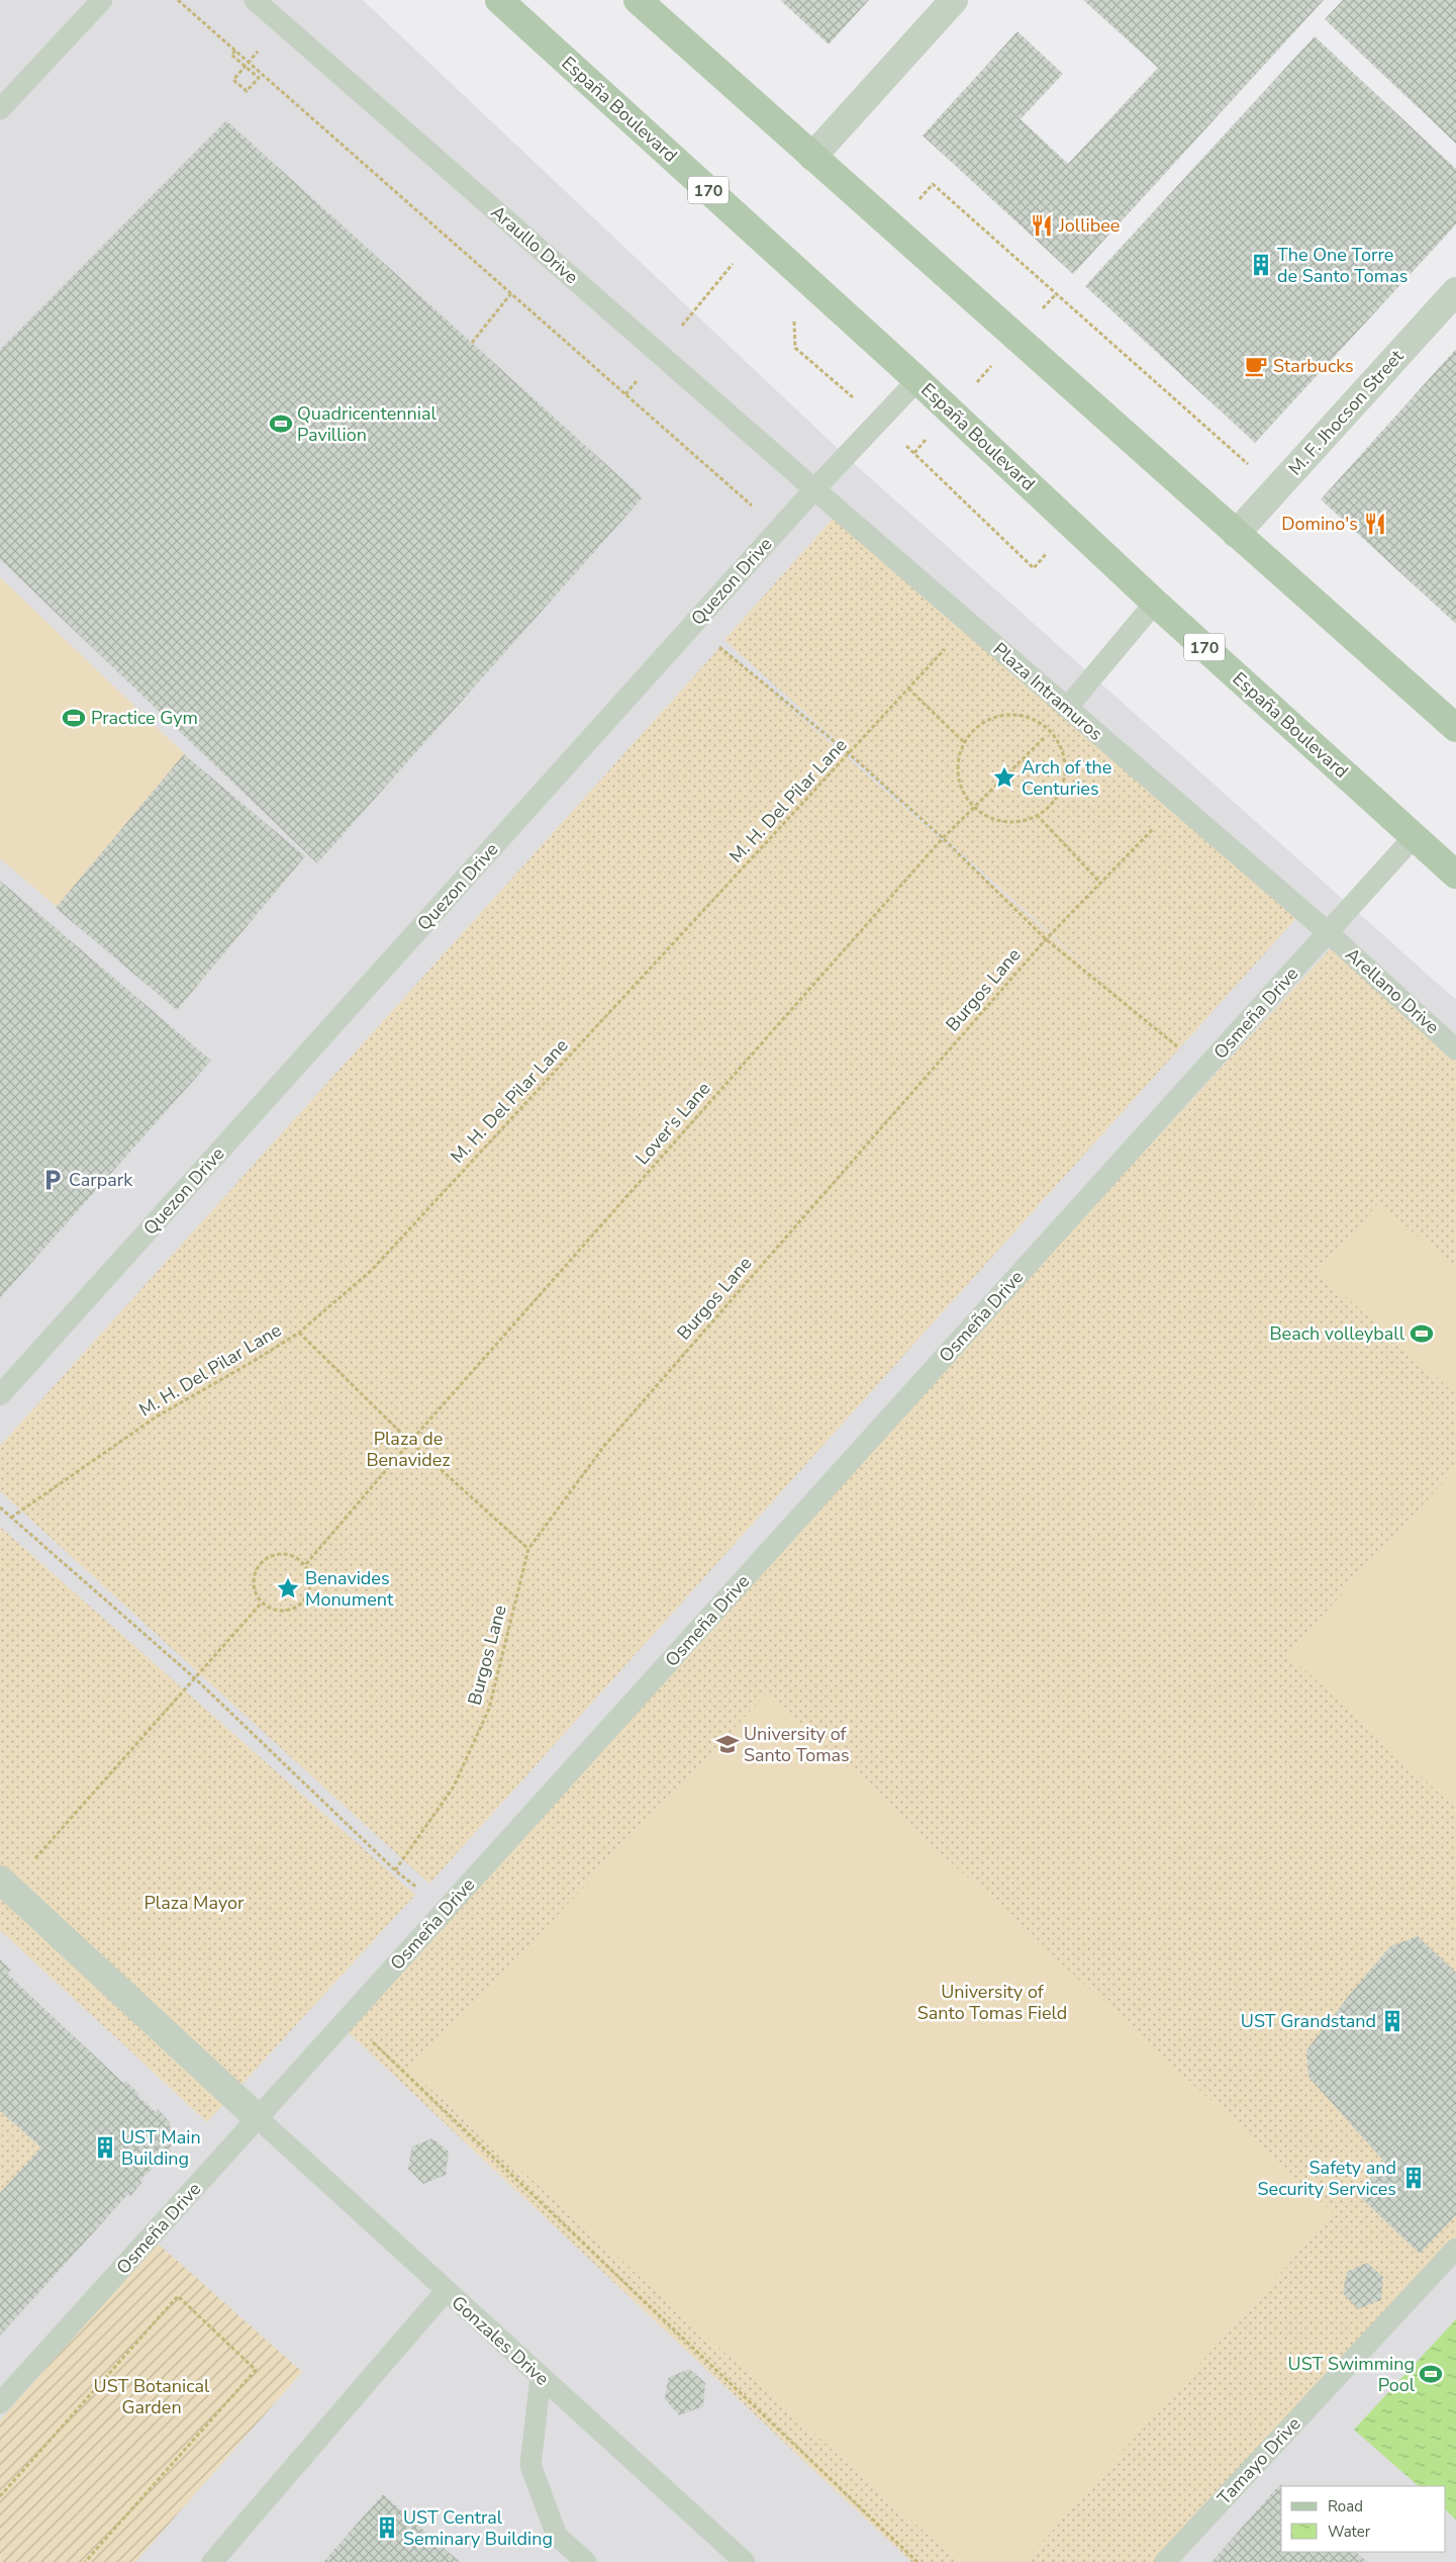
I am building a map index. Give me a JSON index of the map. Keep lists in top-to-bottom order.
{
  "streets": {
    "main road": ["España Boulevard", "170"],
    "street": ["M. F. Jhocson Street"],
    "lane": [
      "Araullo Drive",
      "Quezon Drive",
      "Plaza Intramuros",
      "Arellano Drive",
      "Osmeña Drive",
      "Gonzales Drive",
      "Tamayo Drive"
    ],
    "path": ["M. H. Del Pilar Lane", "Burgos Lane", "Lover's Lane"]
  },
  "crossings": [
    ["España Boulevard", "Quezon Drive"],
    ["España Boulevard", "Osmeña Drive"],
    ["Araullo Drive", "Quezon Drive"],
    ["Araullo Drive", "Plaza Intramuros"],
    ["Quezon Drive", "Plaza Intramuros"],
    ["Plaza Intramuros", "Arellano Drive"],
    ["Plaza Intramuros", "Osmeña Drive"],
    ["Plaza Intramuros", "Lover's Lane"],
    ["Arellano Drive", "Osmeña Drive"],
    ["Osmeña Drive", "Gonzales Drive"]
  ],
  "parks": [
    "Plaza de Benavidez",
    "Plaza Mayor",
    "University of Santo Tomas Field",
    "UST Botanical Garden"
  ],
  "places": {
    "restaurant": ["Jollibee", "Domino's"],
    "building": [
      "The One Torre de Santo Tomas",
      "UST Grandstand",
      "UST Main Building",
      "Safety and Security Services",
      "UST Central Seminary Building"
    ],
    "cafe": ["Starbucks"],
    "sports": [
      "Quadricentennial Pavillion",
      "Practice Gym",
      "Beach volleyball",
      "UST Swimming Pool"
    ],
    "place": ["Arch of the Centuries", "Benavides Monument"],
    "parking": ["Carpark"],
    "school or university": ["University of Santo Tomas"]
  },
  "legend": ["Road", "Water"]
}
